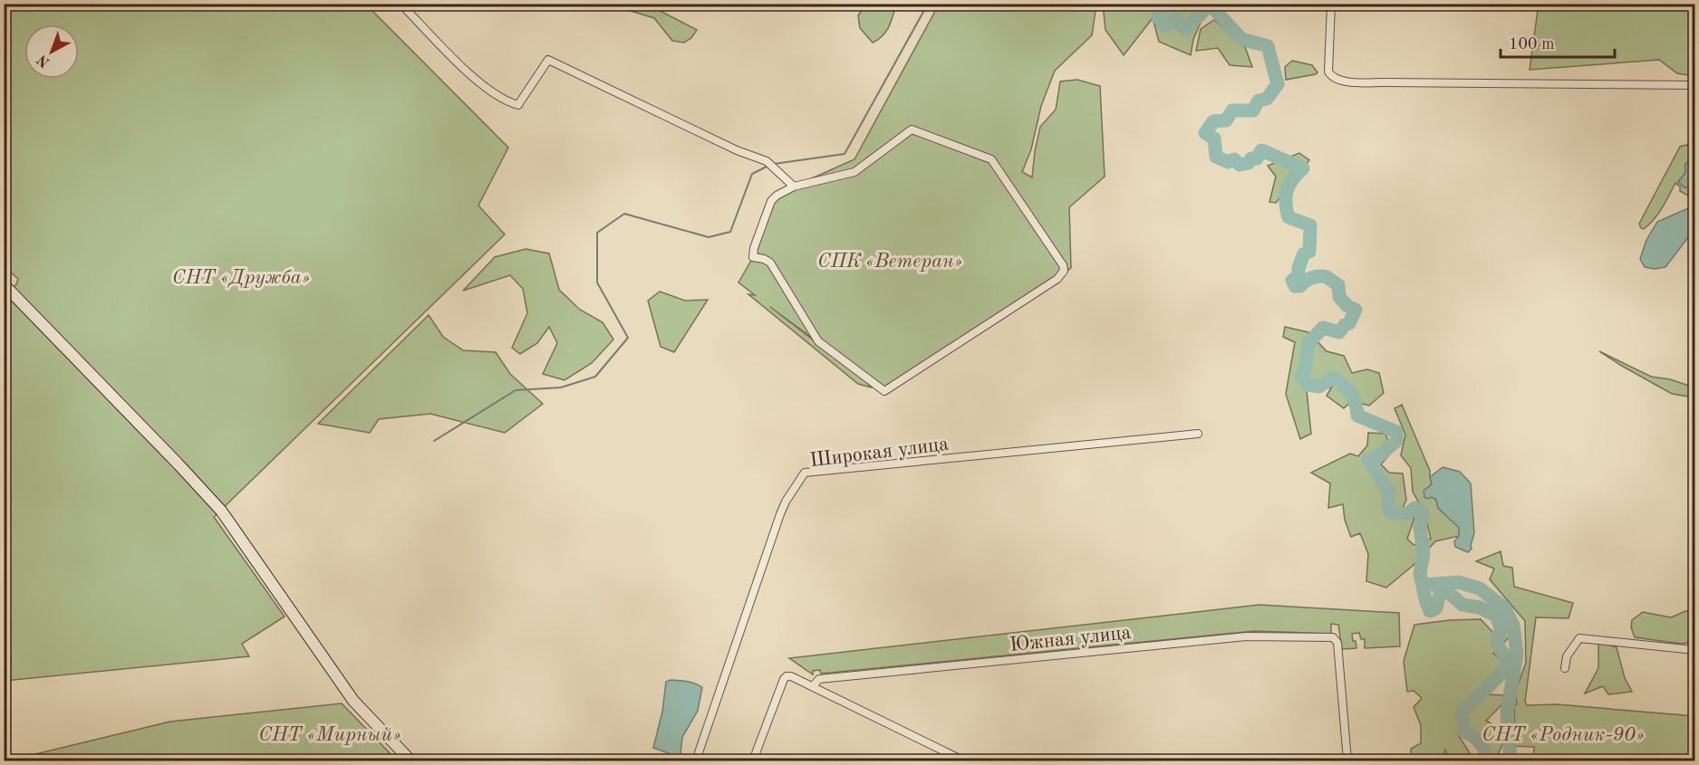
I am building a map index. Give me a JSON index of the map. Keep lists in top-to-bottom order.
{
  "streets": {
    "street": ["Широкая улица", "Южная улица"]
  },
  "parks": [
    "СПК «Ветеран»",
    "СНТ «Дружба»",
    "СНТ «Мирный»",
    "СНТ «Родник-90»"
  ],
  "scale_bar": "100 m",
  "north": "bottom left"
}
